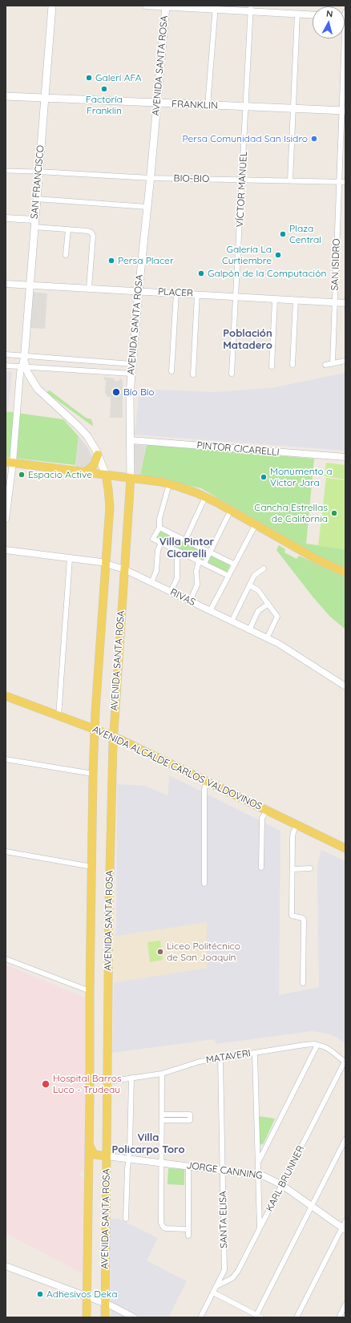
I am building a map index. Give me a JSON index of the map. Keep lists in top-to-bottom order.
{
  "streets": {
    "main road": [
      "AVENIDA SANTA ROSA",
      "FRANKLIN",
      "SAN FRANCISCO",
      "AVENIDA ALCALDE CARLOS VALDOVINOS"
    ],
    "street": [
      "BIO-BIO",
      "VÍCTOR MANUEL",
      "SAN ISIDRO",
      "PLACER",
      "PINTOR CICARELLI",
      "RIVAS",
      "MATAVERI",
      "JORGE CANNING",
      "KARL BRUNNER",
      "SANTA ELISA"
    ]
  },
  "crossings": [
    ["AVENIDA SANTA ROSA", "FRANKLIN"],
    ["AVENIDA SANTA ROSA", "BIO-BIO"],
    ["AVENIDA SANTA ROSA", "SAN FRANCISCO"],
    ["AVENIDA SANTA ROSA", "PLACER"],
    ["AVENIDA SANTA ROSA", "PINTOR CICARELLI"],
    ["AVENIDA SANTA ROSA", "RIVAS"],
    ["AVENIDA SANTA ROSA", "AVENIDA ALCALDE CARLOS VALDOVINOS"],
    ["AVENIDA SANTA ROSA", "MATAVERI"],
    ["AVENIDA SANTA ROSA", "JORGE CANNING"],
    ["FRANKLIN", "SAN FRANCISCO"],
    ["FRANKLIN", "VÍCTOR MANUEL"],
    ["FRANKLIN", "SAN ISIDRO"],
    ["BIO-BIO", "SAN FRANCISCO"],
    ["BIO-BIO", "VÍCTOR MANUEL"],
    ["BIO-BIO", "SAN ISIDRO"],
    ["SAN FRANCISCO", "PLACER"],
    ["VÍCTOR MANUEL", "PLACER"],
    ["SAN ISIDRO", "PLACER"],
    ["MATAVERI", "KARL BRUNNER"],
    ["MATAVERI", "SANTA ELISA"],
    ["JORGE CANNING", "KARL BRUNNER"],
    ["JORGE CANNING", "SANTA ELISA"],
    ["KARL BRUNNER", "SANTA ELISA"]
  ],
  "districts": ["Población Matadero", "Villa Pintor Cicarelli", "Villa Policarpo Toro"],
  "places": [
    "Galerí AFA",
    "Factoría Franklin",
    "Persa Comunidad San Isidro",
    "Plaza Central",
    "Galería La Curtiembre",
    "Persa Placer",
    "Galpón de la Computación",
    "Bío Bío",
    "Espacio Active",
    "Monumento a Víctor Jara",
    "Cancha Estrellas de California",
    "Liceo Politécnico de San Joaquín",
    "Hospital Barros Luco - Trudeau",
    "Adhesivos Deka"
  ],
  "north": "top"
}
